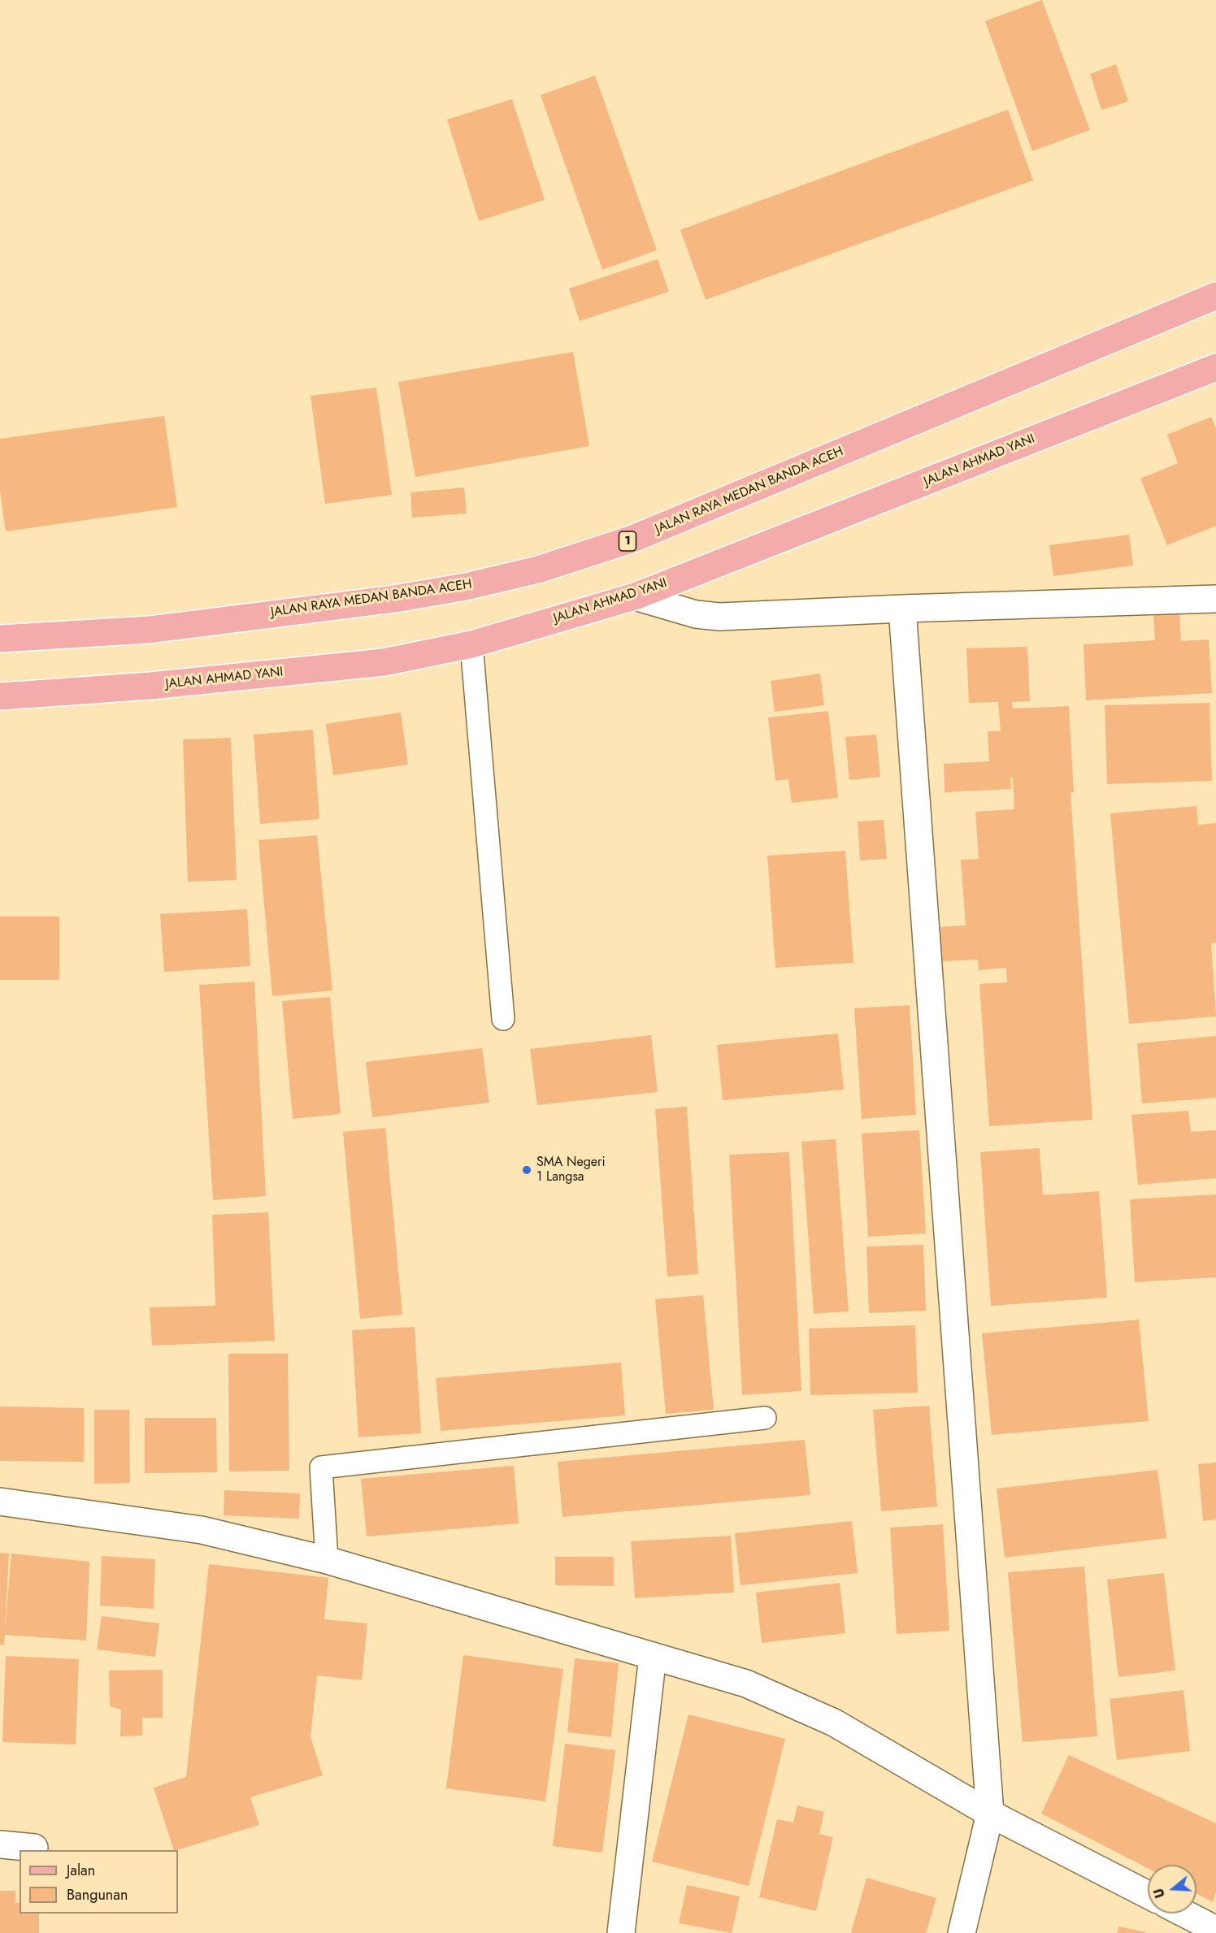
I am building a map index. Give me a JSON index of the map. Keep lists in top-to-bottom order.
{
  "streets": {
    "main road": ["JALAN AHMAD YANI", "JALAN RAYA MEDAN BANDA ACEH", "1"]
  },
  "places": ["SMA Negeri 1 Langsa"],
  "legend": ["Jalan", "Bangunan"],
  "north": "left"
}
